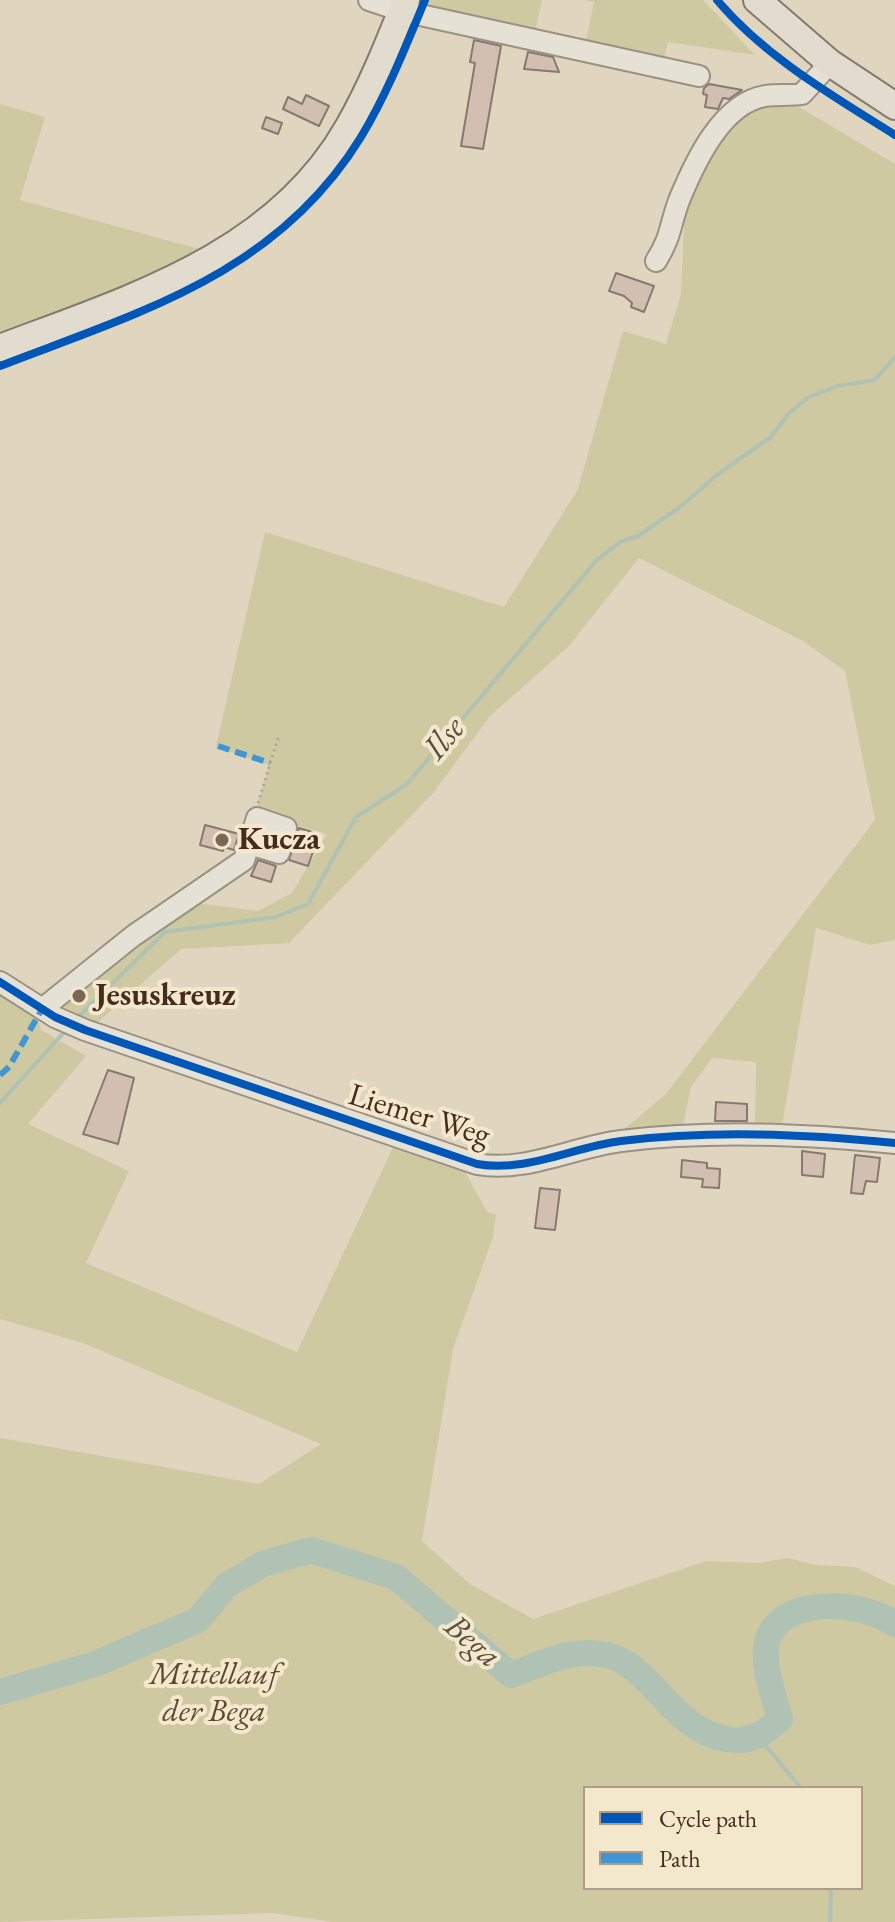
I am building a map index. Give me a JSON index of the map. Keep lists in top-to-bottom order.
{
  "streets": {
    "street": ["Liemer Weg"]
  },
  "water": ["Ilse", "Bega"],
  "parks": ["Mittellauf der Bega"],
  "places": ["Kucza", "Jesuskreuz"],
  "legend": ["Cycle path", "Path"]
}
